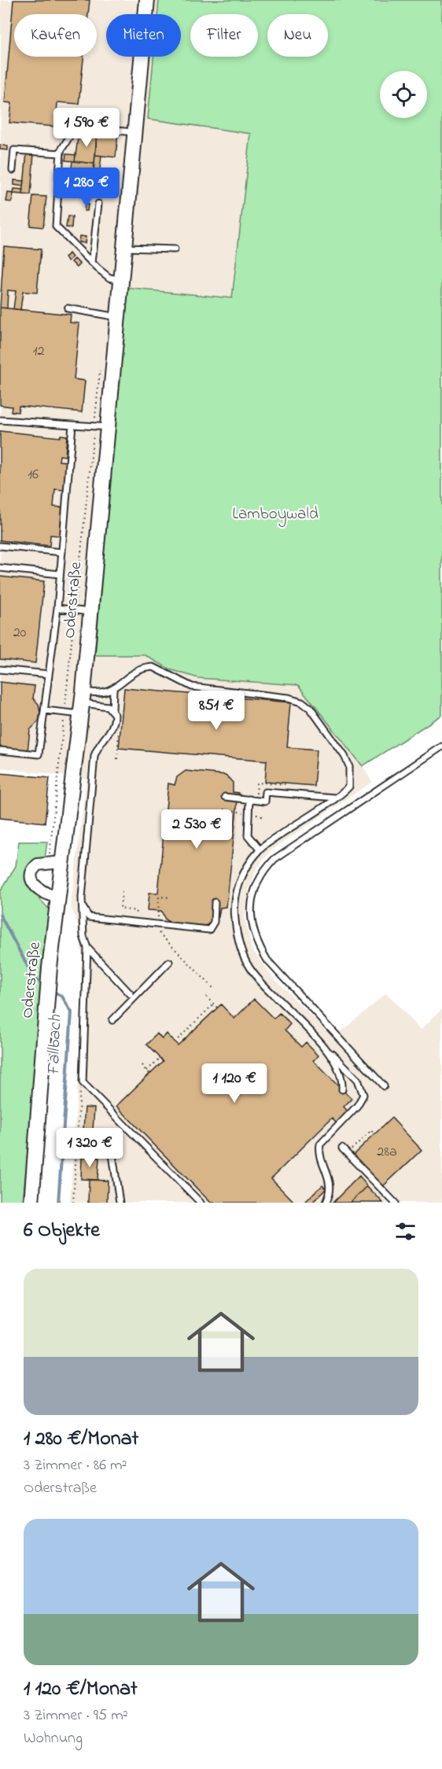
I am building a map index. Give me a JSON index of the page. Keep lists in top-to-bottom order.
{
  "streets": {
    "street": ["Oderstraße"]
  },
  "water": ["Fallbach"],
  "parks": ["Lamboywald"],
  "house_numbers": [
    "12",
    "16",
    "20",
    "28a"
  ],
  "page": {
    "chip": [
      "Kaufen",
      "Mieten",
      "Filter",
      "Neu"
    ],
    "price": [
      "1 590 €",
      "1 280 €",
      "851 €",
      "2 530 €",
      "1 120 €",
      "1 320 €"
    ],
    "heading": "6 Objekte",
    "list": [
      {
        "name": "1 280 €/Monat",
        "note": "3 Zimmer · 86 m² · Oderstraße"
      },
      {
        "name": "1 120 €/Monat",
        "note": "3 Zimmer · 95 m² · Wohnung"
      }
    ]
  }
}
